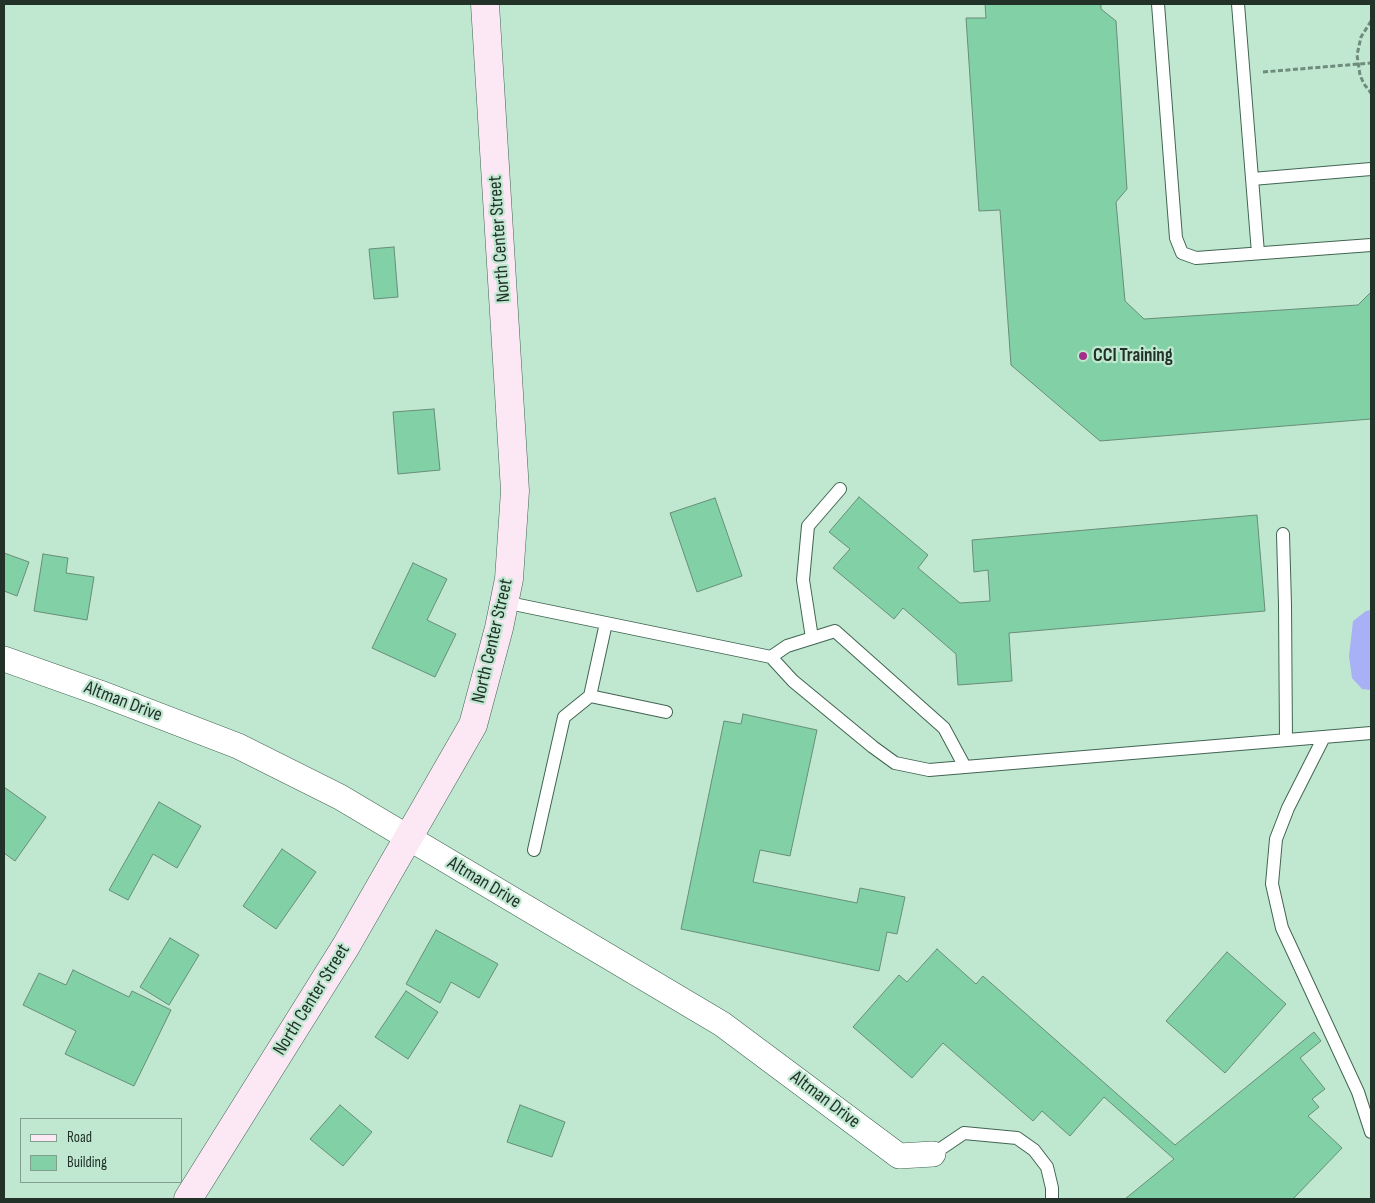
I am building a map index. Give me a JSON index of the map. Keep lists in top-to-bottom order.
{
  "streets": {
    "main road": ["North Center Street"],
    "street": ["Altman Drive"]
  },
  "crossings": [
    ["North Center Street", "Altman Drive"]
  ],
  "places": ["CCI Training"],
  "legend": ["Road", "Building"]
}
